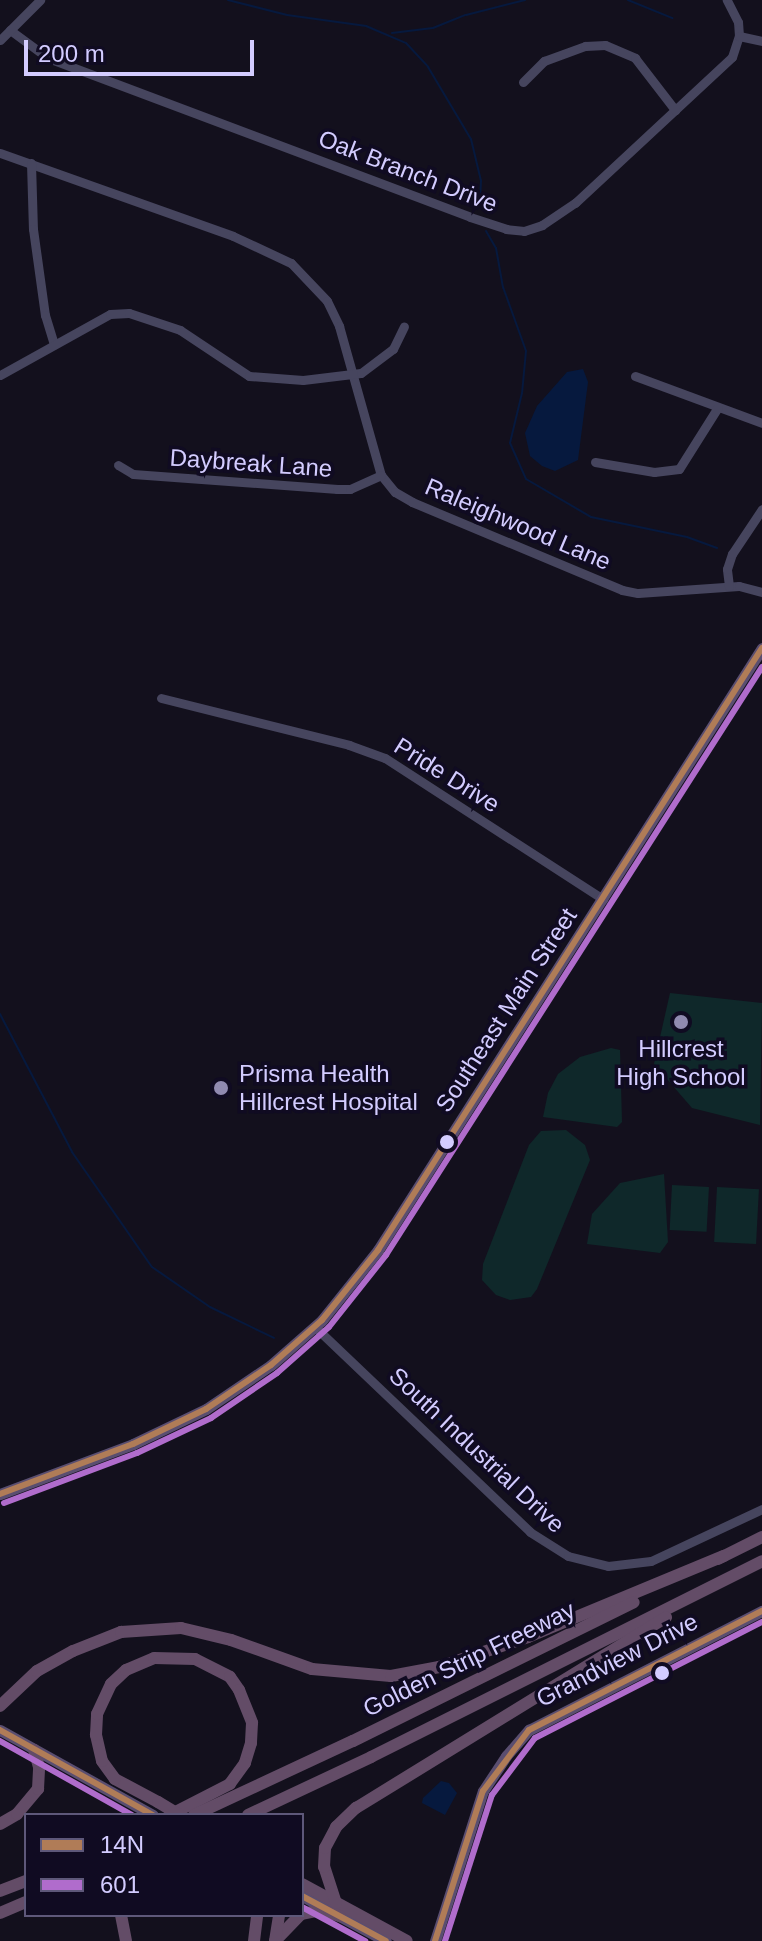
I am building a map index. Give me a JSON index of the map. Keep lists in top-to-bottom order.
{
  "streets": {
    "highway": ["Golden Strip Freeway"],
    "main road": ["Southeast Main Street", "Grandview Drive"],
    "street": [
      "Oak Branch Drive",
      "Daybreak Lane",
      "Raleighwood Lane",
      "Pride Drive",
      "South Industrial Drive"
    ]
  },
  "crossings": [
    ["Daybreak Lane", "Raleighwood Lane"],
    ["Pride Drive", "Southeast Main Street"],
    ["Southeast Main Street", "South Industrial Drive"]
  ],
  "places": ["Hillcrest High School", "Prisma Health Hillcrest Hospital"],
  "lines": ["transit line 14N", "transit line 601"],
  "legend": ["14N", "601"],
  "scale_bar": "200 m"
}
